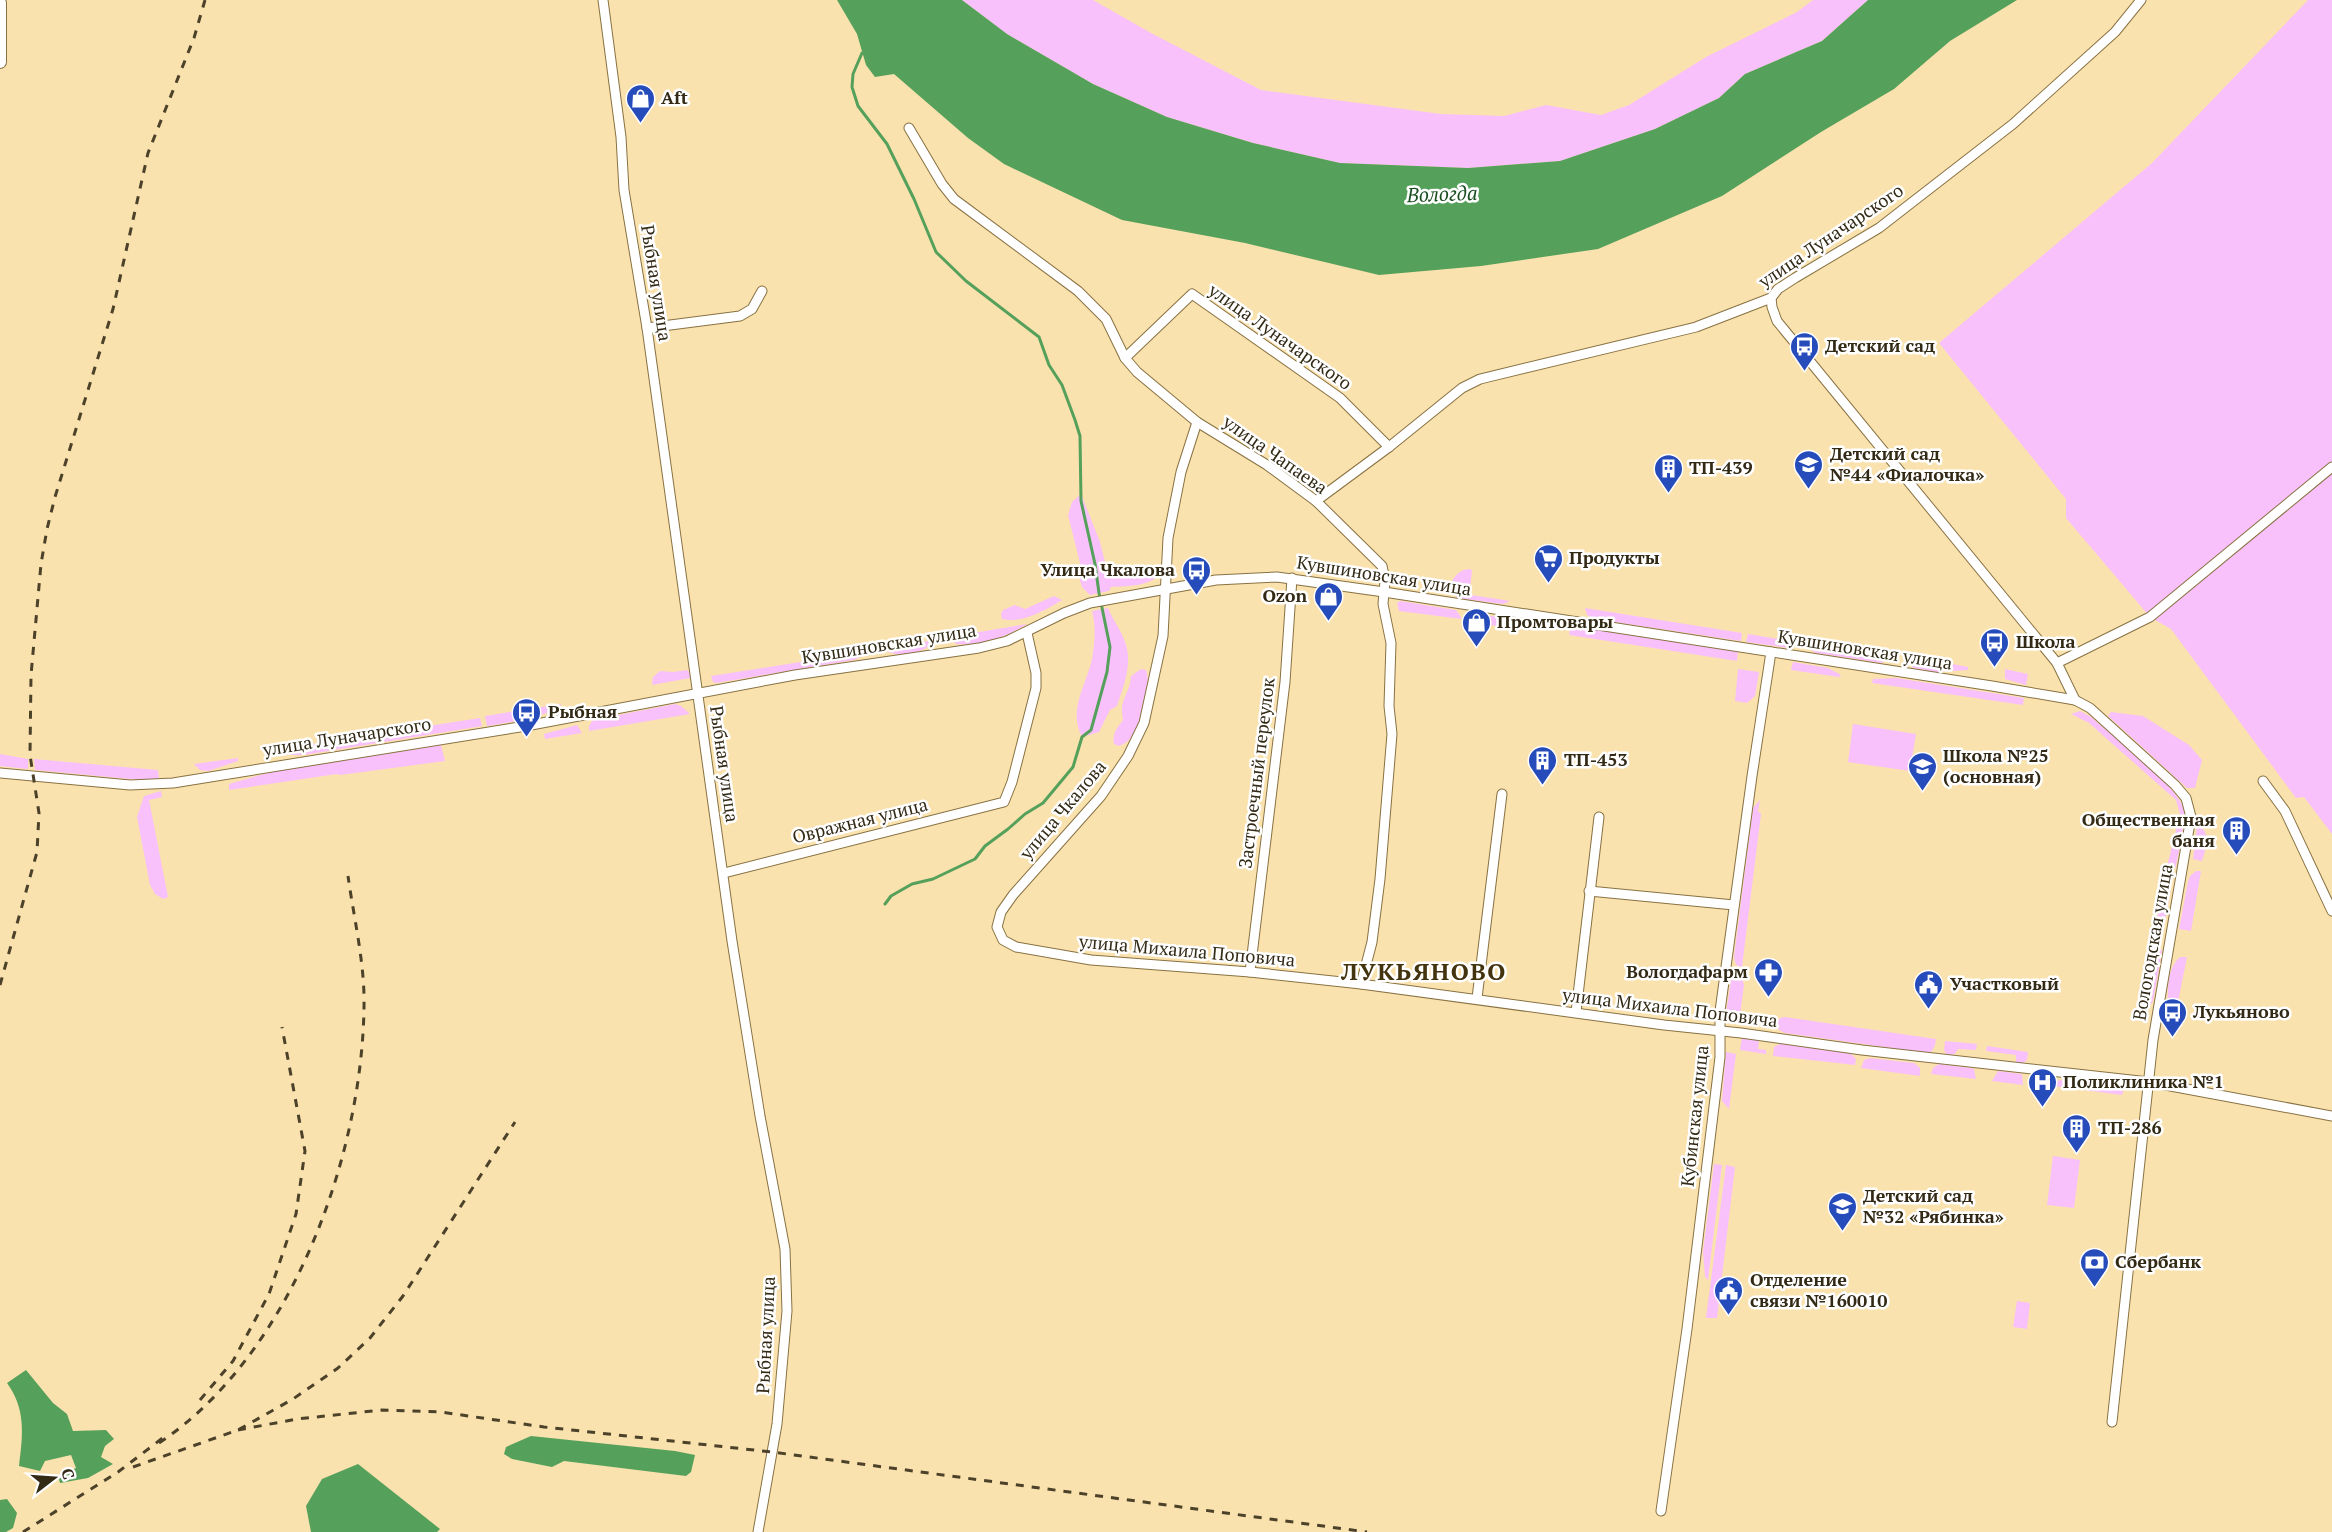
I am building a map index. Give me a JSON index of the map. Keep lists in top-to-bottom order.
{
  "streets": {
    "street": [
      "улица Луначарского",
      "Рыбная улица",
      "улица Чапаева",
      "Кувшиновская улица",
      "Застроечный переулок",
      "улица Чкалова",
      "Овражная улица",
      "Вологодская улица",
      "улица Михаила Поповича",
      "Кубинская улица"
    ]
  },
  "crossings": [
    ["улица Луначарского", "Рыбная улица"],
    ["улица Луначарского", "улица Чапаева"],
    ["улица Луначарского", "Кувшиновская улица"],
    ["улица Луначарского", "Вологодская улица"],
    ["Рыбная улица", "Кувшиновская улица"],
    ["Рыбная улица", "Овражная улица"],
    ["улица Чапаева", "Кувшиновская улица"],
    ["улица Чапаева", "улица Чкалова"],
    ["улица Чапаева", "улица Михаила Поповича"],
    ["Кувшиновская улица", "Застроечный переулок"],
    ["Кувшиновская улица", "улица Чкалова"],
    ["Кувшиновская улица", "Овражная улица"],
    ["Кувшиновская улица", "Вологодская улица"],
    ["Кувшиновская улица", "Кубинская улица"],
    ["Застроечный переулок", "улица Михаила Поповича"],
    ["улица Чкалова", "улица Михаила Поповича"],
    ["Вологодская улица", "улица Михаила Поповича"],
    ["улица Михаила Поповича", "Кубинская улица"]
  ],
  "districts": ["ЛУКЬЯНОВО"],
  "water": ["Вологда"],
  "places": {
    "shop": ["Aft", "Ozon", "Промтовары"],
    "bus stop": [
      "Детский сад",
      "Улица Чкалова",
      "Школа",
      "Рыбная",
      "Лукьяново"
    ],
    "school or university": ["Детский сад №44 «Фиалочка»", "Школа №25 (основная)", "Детский сад №32 «Рябинка»"],
    "building": [
      "ТП-439",
      "ТП-453",
      "Общественная баня",
      "ТП-286"
    ],
    "supermarket": ["Продукты"],
    "pharmacy": ["Вологдафарм"],
    "public building": ["Участковый", "Отделение связи №160010"],
    "hospital": ["Поликлиника №1"],
    "bank": ["Сбербанк"]
  },
  "north": "right"
}
